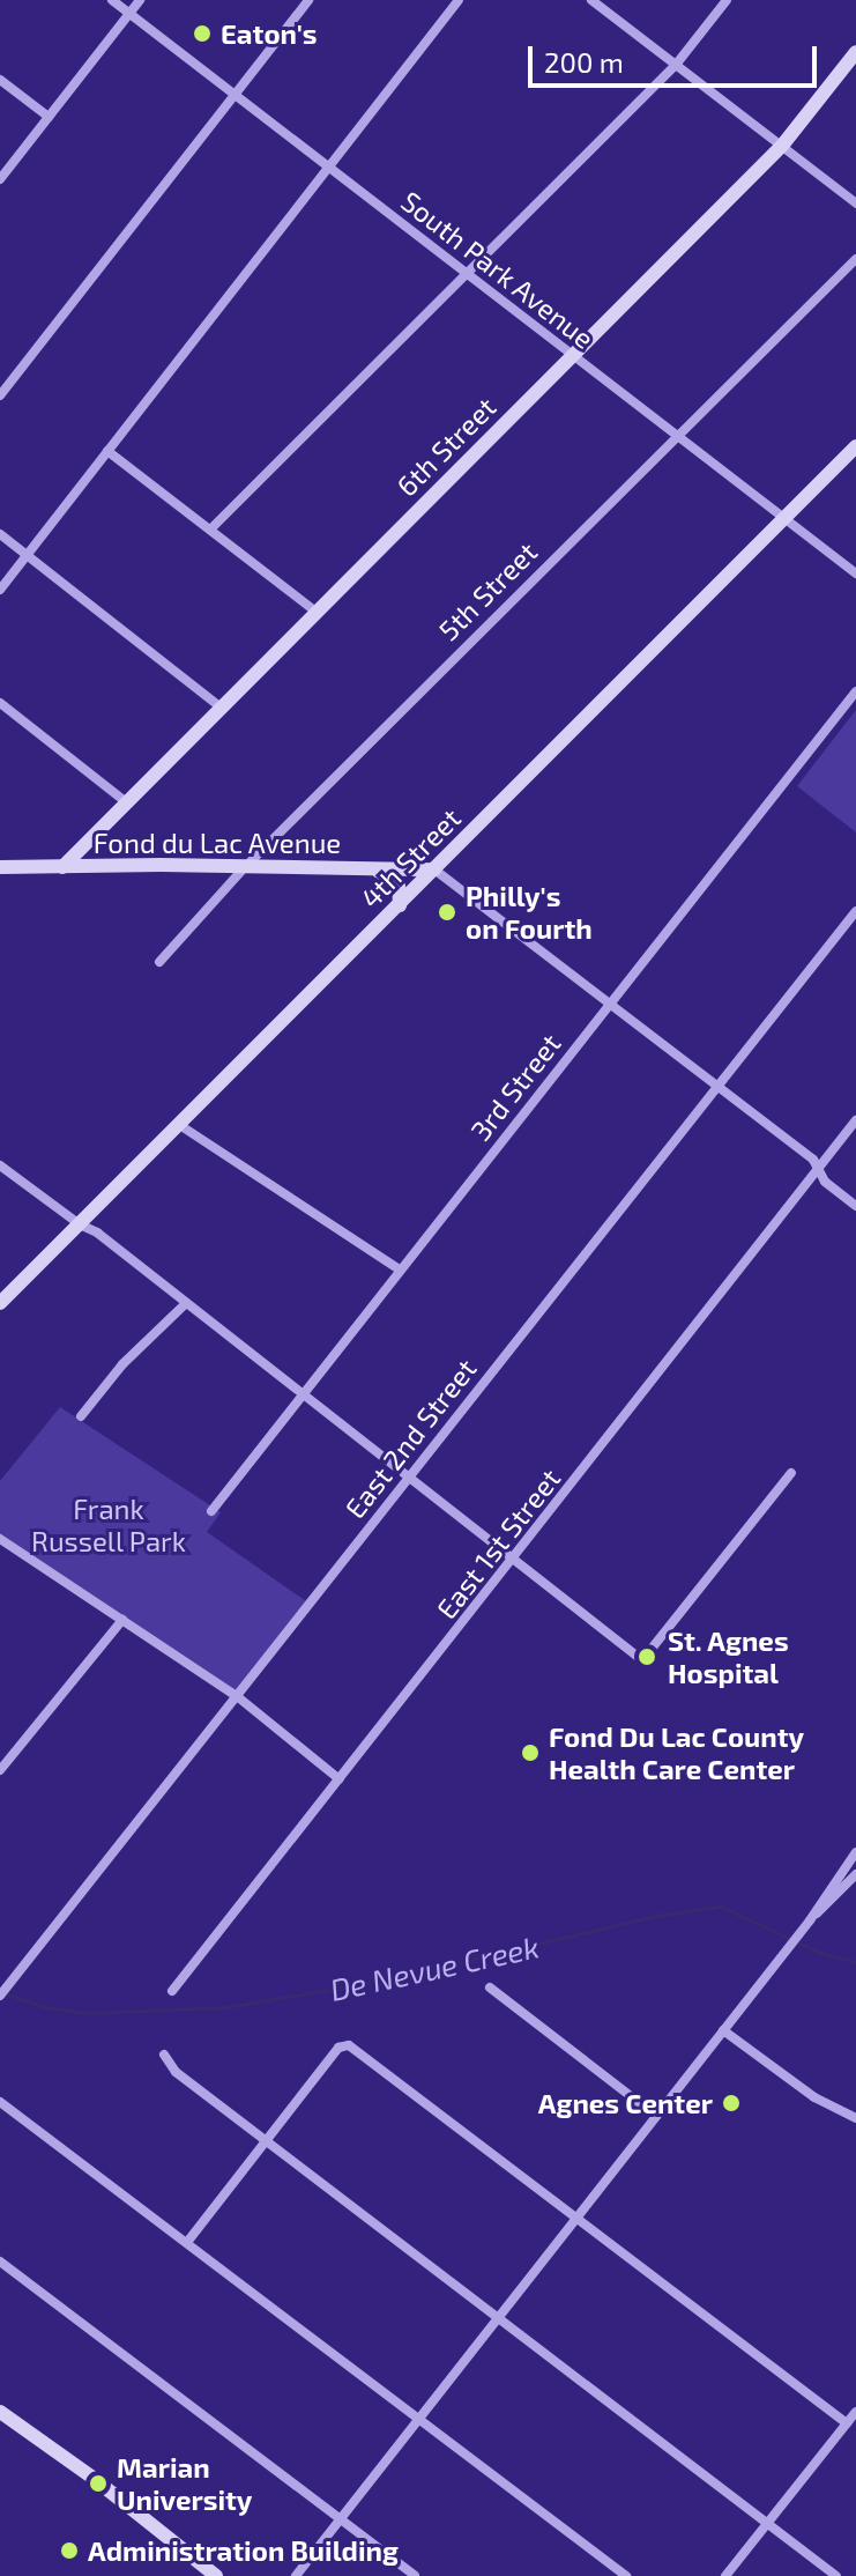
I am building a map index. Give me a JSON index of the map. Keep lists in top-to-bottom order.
{
  "streets": {
    "street": [
      "South Park Avenue",
      "6th Street",
      "5th Street",
      "Fond du Lac Avenue",
      "4th Street",
      "3rd Street",
      "East 2nd Street",
      "East 1st Street"
    ]
  },
  "crossings": [
    ["South Park Avenue", "6th Street"],
    ["South Park Avenue", "5th Street"],
    ["South Park Avenue", "4th Street"],
    ["6th Street", "Fond du Lac Avenue"],
    ["5th Street", "Fond du Lac Avenue"],
    ["Fond du Lac Avenue", "4th Street"]
  ],
  "water": ["De Nevue Creek"],
  "parks": ["Frank Russell Park"],
  "places": [
    "Eaton's",
    "Philly's on Fourth",
    "St. Agnes Hospital",
    "Fond Du Lac County Health Care Center",
    "Agnes Center",
    "Marian University",
    "Administration Building"
  ],
  "scale_bar": "200 m"
}
